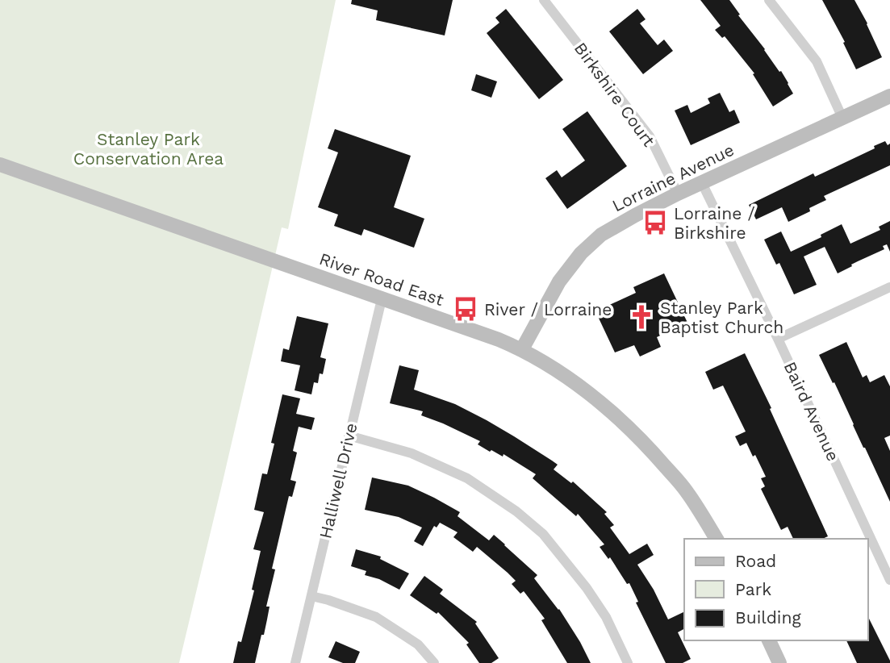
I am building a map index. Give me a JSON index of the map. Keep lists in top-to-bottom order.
{
  "streets": {
    "street": [
      "Birkshire Court",
      "Lorraine Avenue",
      "River Road East",
      "Baird Avenue",
      "Halliwell Drive"
    ]
  },
  "crossings": [
    ["Birkshire Court", "Lorraine Avenue"],
    ["Lorraine Avenue", "River Road East"],
    ["Lorraine Avenue", "Baird Avenue"],
    ["River Road East", "Halliwell Drive"]
  ],
  "parks": ["Stanley Park Conservation Area"],
  "places": {
    "bus stop": ["Lorraine / Birkshire", "River / Lorraine"],
    "church": ["Stanley Park Baptist Church"]
  },
  "legend": ["Road", "Park", "Building"]
}
